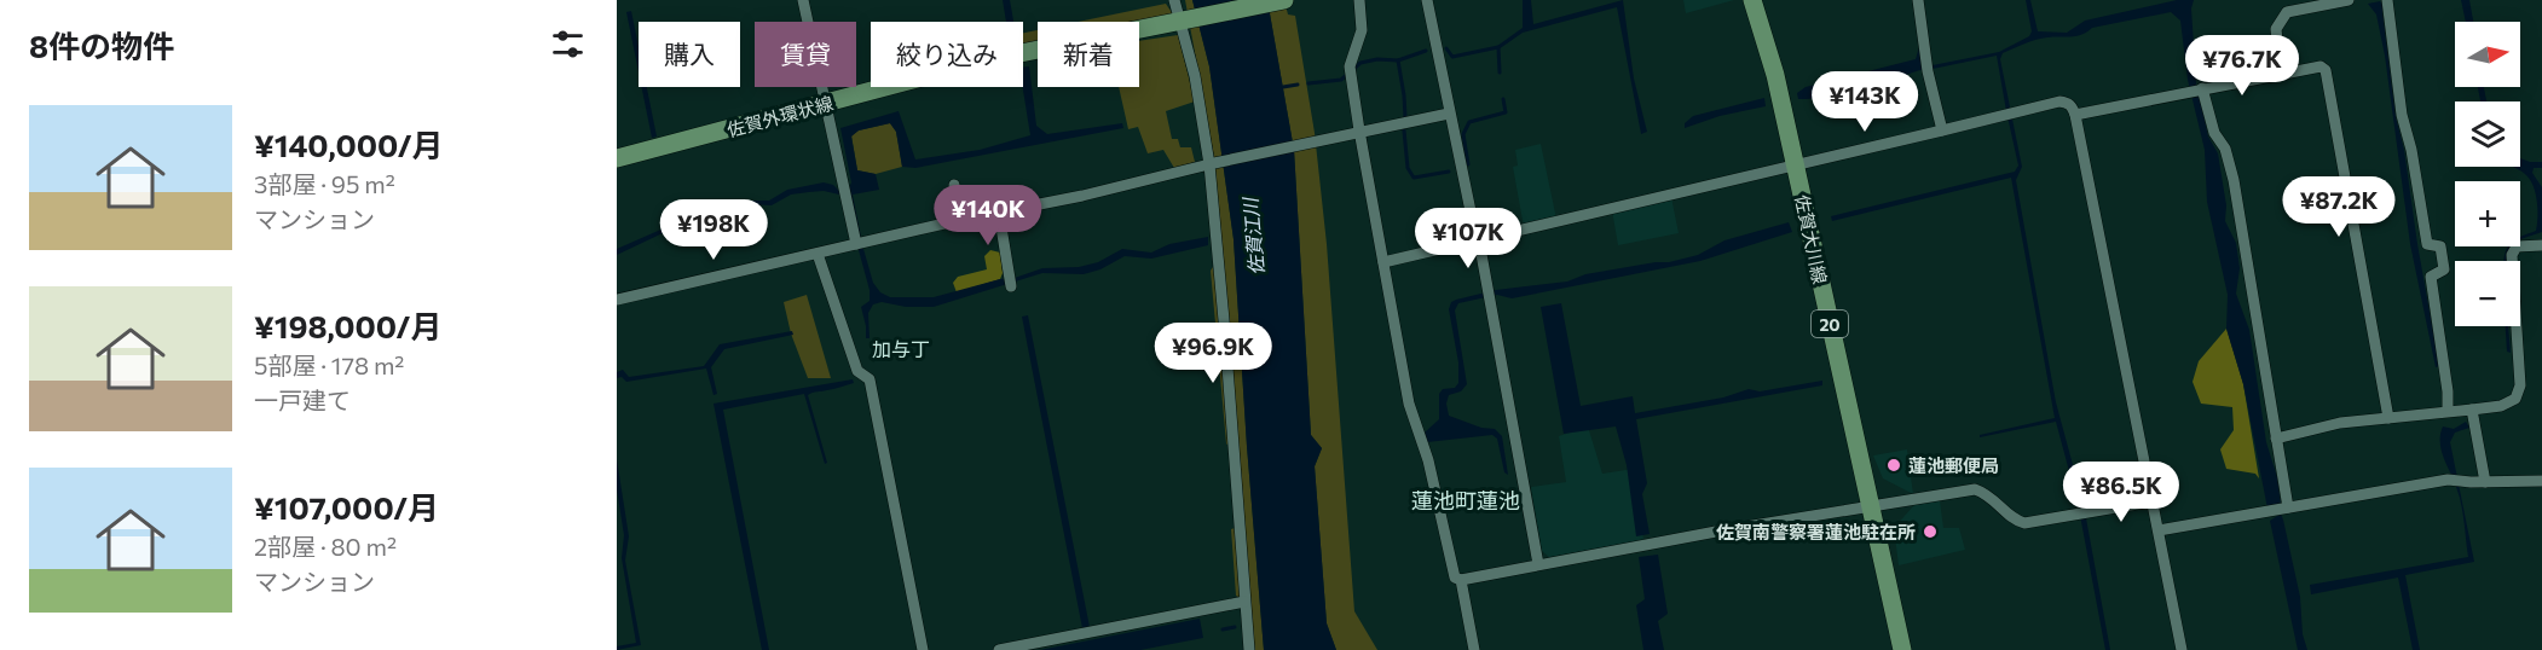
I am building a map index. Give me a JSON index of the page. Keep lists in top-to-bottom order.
{
  "streets": {
    "main road": ["佐賀外環状線", "佐賀大川線", "20"]
  },
  "districts": ["加与丁", "蓮池町蓮池"],
  "water": ["佐賀江川"],
  "places": ["蓮池郵便局", "佐賀南警察署蓮池駐在所"],
  "north": "right",
  "page": {
    "heading": "8件の物件",
    "map_buttons": ["+", "−"],
    "chip": [
      "購入",
      "賃貸",
      "絞り込み",
      "新着"
    ],
    "price": [
      "¥76.7K",
      "¥143K",
      "¥87.2K",
      "¥140K",
      "¥198K",
      "¥107K",
      "¥96.9K",
      "¥86.5K"
    ],
    "list": [
      {
        "name": "¥140,000/月",
        "note": "3部屋 · 95 m² · マンション"
      },
      {
        "name": "¥198,000/月",
        "note": "5部屋 · 178 m² · 一戸建て"
      },
      {
        "name": "¥107,000/月",
        "note": "2部屋 · 80 m² · マンション"
      }
    ]
  }
}
